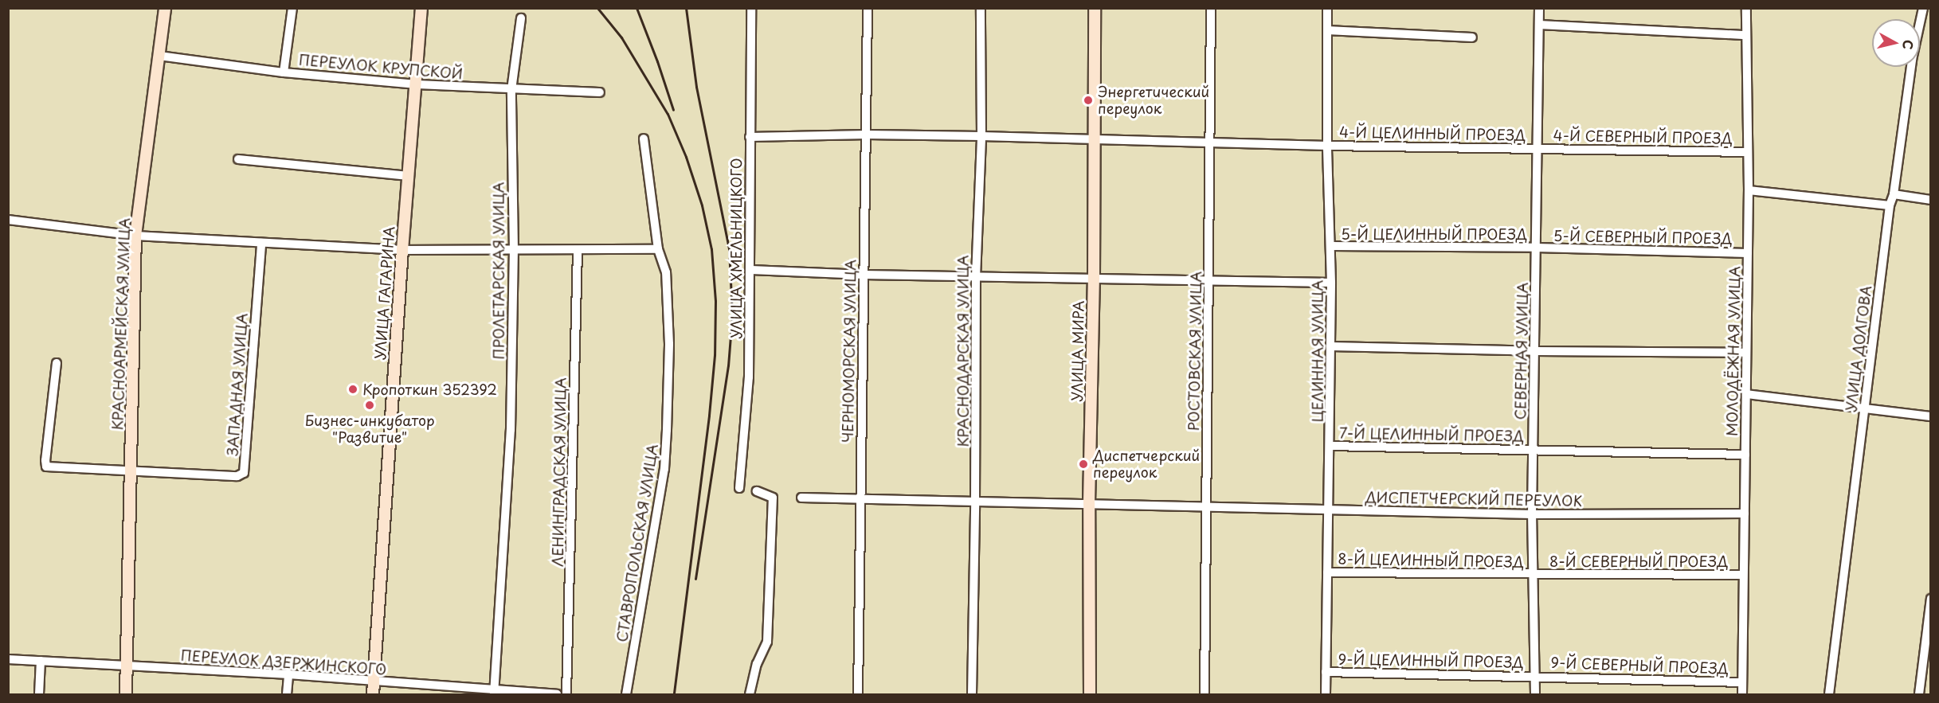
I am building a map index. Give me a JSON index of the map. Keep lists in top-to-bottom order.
{
  "streets": {
    "street": [
      "ПЕРЕУЛОК КРУПСКОЙ",
      "4-Й ЦЕЛИННЫЙ ПРОЕЗД",
      "4-Й СЕВЕРНЫЙ ПРОЕЗД",
      "5-Й ЦЕЛИННЫЙ ПРОЕЗД",
      "5-Й СЕВЕРНЫЙ ПРОЕЗД",
      "УЛИЦА ХМЕЛЬНИЦКОГО",
      "ПРОЛЕТАРСКАЯ УЛИЦА",
      "УЛИЦА ГАГАРИНА",
      "КРАСНОАРМЕЙСКАЯ УЛИЦА",
      "УЛИЦА ДОЛГОВА",
      "ЧЕРНОМОРСКАЯ УЛИЦА",
      "КРАСНОДАРСКАЯ УЛИЦА",
      "УЛИЦА МИРА",
      "РОСТОВСКАЯ УЛИЦА",
      "ЦЕЛИННАЯ УЛИЦА",
      "СЕВЕРНАЯ УЛИЦА",
      "МОЛОДЁЖНАЯ УЛИЦА",
      "ЗАПАДНАЯ УЛИЦА",
      "7-Й ЦЕЛИННЫЙ ПРОЕЗД",
      "ЛЕНИНГРАДСКАЯ УЛИЦА",
      "ДИСПЕТЧЕРСКИЙ ПЕРЕУЛОК",
      "СТАВРОПОЛЬСКАЯ УЛИЦА",
      "8-Й ЦЕЛИННЫЙ ПРОЕЗД",
      "8-Й СЕВЕРНЫЙ ПРОЕЗД",
      "9-Й ЦЕЛИННЫЙ ПРОЕЗД",
      "ПЕРЕУЛОК ДЗЕРЖИНСКОГО",
      "9-Й СЕВЕРНЫЙ ПРОЕЗД"
    ]
  },
  "crossings": [
    ["ПЕРЕУЛОК КРУПСКОЙ", "ПРОЛЕТАРСКАЯ УЛИЦА"],
    ["ПЕРЕУЛОК КРУПСКОЙ", "УЛИЦА ГАГАРИНА"],
    ["ПЕРЕУЛОК КРУПСКОЙ", "КРАСНОАРМЕЙСКАЯ УЛИЦА"],
    ["4-Й ЦЕЛИННЫЙ ПРОЕЗД", "4-Й СЕВЕРНЫЙ ПРОЕЗД"],
    ["4-Й ЦЕЛИННЫЙ ПРОЕЗД", "ЦЕЛИННАЯ УЛИЦА"],
    ["4-Й ЦЕЛИННЫЙ ПРОЕЗД", "СЕВЕРНАЯ УЛИЦА"],
    ["4-Й СЕВЕРНЫЙ ПРОЕЗД", "СЕВЕРНАЯ УЛИЦА"],
    ["4-Й СЕВЕРНЫЙ ПРОЕЗД", "МОЛОДЁЖНАЯ УЛИЦА"],
    ["5-Й ЦЕЛИННЫЙ ПРОЕЗД", "5-Й СЕВЕРНЫЙ ПРОЕЗД"],
    ["5-Й ЦЕЛИННЫЙ ПРОЕЗД", "ЦЕЛИННАЯ УЛИЦА"],
    ["5-Й ЦЕЛИННЫЙ ПРОЕЗД", "СЕВЕРНАЯ УЛИЦА"],
    ["5-Й СЕВЕРНЫЙ ПРОЕЗД", "СЕВЕРНАЯ УЛИЦА"],
    ["5-Й СЕВЕРНЫЙ ПРОЕЗД", "МОЛОДЁЖНАЯ УЛИЦА"],
    ["ПРОЛЕТАРСКАЯ УЛИЦА", "ПЕРЕУЛОК ДЗЕРЖИНСКОГО"],
    ["УЛИЦА ГАГАРИНА", "ПЕРЕУЛОК ДЗЕРЖИНСКОГО"],
    ["КРАСНОАРМЕЙСКАЯ УЛИЦА", "ЗАПАДНАЯ УЛИЦА"],
    ["КРАСНОАРМЕЙСКАЯ УЛИЦА", "ПЕРЕУЛОК ДЗЕРЖИНСКОГО"],
    ["ЧЕРНОМОРСКАЯ УЛИЦА", "ДИСПЕТЧЕРСКИЙ ПЕРЕУЛОК"],
    ["КРАСНОДАРСКАЯ УЛИЦА", "ДИСПЕТЧЕРСКИЙ ПЕРЕУЛОК"],
    ["УЛИЦА МИРА", "ДИСПЕТЧЕРСКИЙ ПЕРЕУЛОК"],
    ["РОСТОВСКАЯ УЛИЦА", "ДИСПЕТЧЕРСКИЙ ПЕРЕУЛОК"],
    ["ЦЕЛИННАЯ УЛИЦА", "7-Й ЦЕЛИННЫЙ ПРОЕЗД"],
    ["ЦЕЛИННАЯ УЛИЦА", "ДИСПЕТЧЕРСКИЙ ПЕРЕУЛОК"],
    ["ЦЕЛИННАЯ УЛИЦА", "8-Й ЦЕЛИННЫЙ ПРОЕЗД"],
    ["ЦЕЛИННАЯ УЛИЦА", "9-Й ЦЕЛИННЫЙ ПРОЕЗД"],
    ["СЕВЕРНАЯ УЛИЦА", "7-Й ЦЕЛИННЫЙ ПРОЕЗД"],
    ["СЕВЕРНАЯ УЛИЦА", "ДИСПЕТЧЕРСКИЙ ПЕРЕУЛОК"],
    ["СЕВЕРНАЯ УЛИЦА", "8-Й ЦЕЛИННЫЙ ПРОЕЗД"],
    ["СЕВЕРНАЯ УЛИЦА", "8-Й СЕВЕРНЫЙ ПРОЕЗД"],
    ["СЕВЕРНАЯ УЛИЦА", "9-Й ЦЕЛИННЫЙ ПРОЕЗД"],
    ["СЕВЕРНАЯ УЛИЦА", "9-Й СЕВЕРНЫЙ ПРОЕЗД"],
    ["МОЛОДЁЖНАЯ УЛИЦА", "7-Й ЦЕЛИННЫЙ ПРОЕЗД"],
    ["МОЛОДЁЖНАЯ УЛИЦА", "ДИСПЕТЧЕРСКИЙ ПЕРЕУЛОК"],
    ["МОЛОДЁЖНАЯ УЛИЦА", "8-Й СЕВЕРНЫЙ ПРОЕЗД"],
    ["МОЛОДЁЖНАЯ УЛИЦА", "9-Й СЕВЕРНЫЙ ПРОЕЗД"],
    ["8-Й ЦЕЛИННЫЙ ПРОЕЗД", "8-Й СЕВЕРНЫЙ ПРОЕЗД"],
    ["9-Й ЦЕЛИННЫЙ ПРОЕЗД", "9-Й СЕВЕРНЫЙ ПРОЕЗД"]
  ],
  "places": [
    "Энергетический переулок",
    "Кропоткин 352392",
    "Бизнес-инкубатор \"Развитие\"",
    "Диспетчерский переулок"
  ],
  "north": "right"
}
